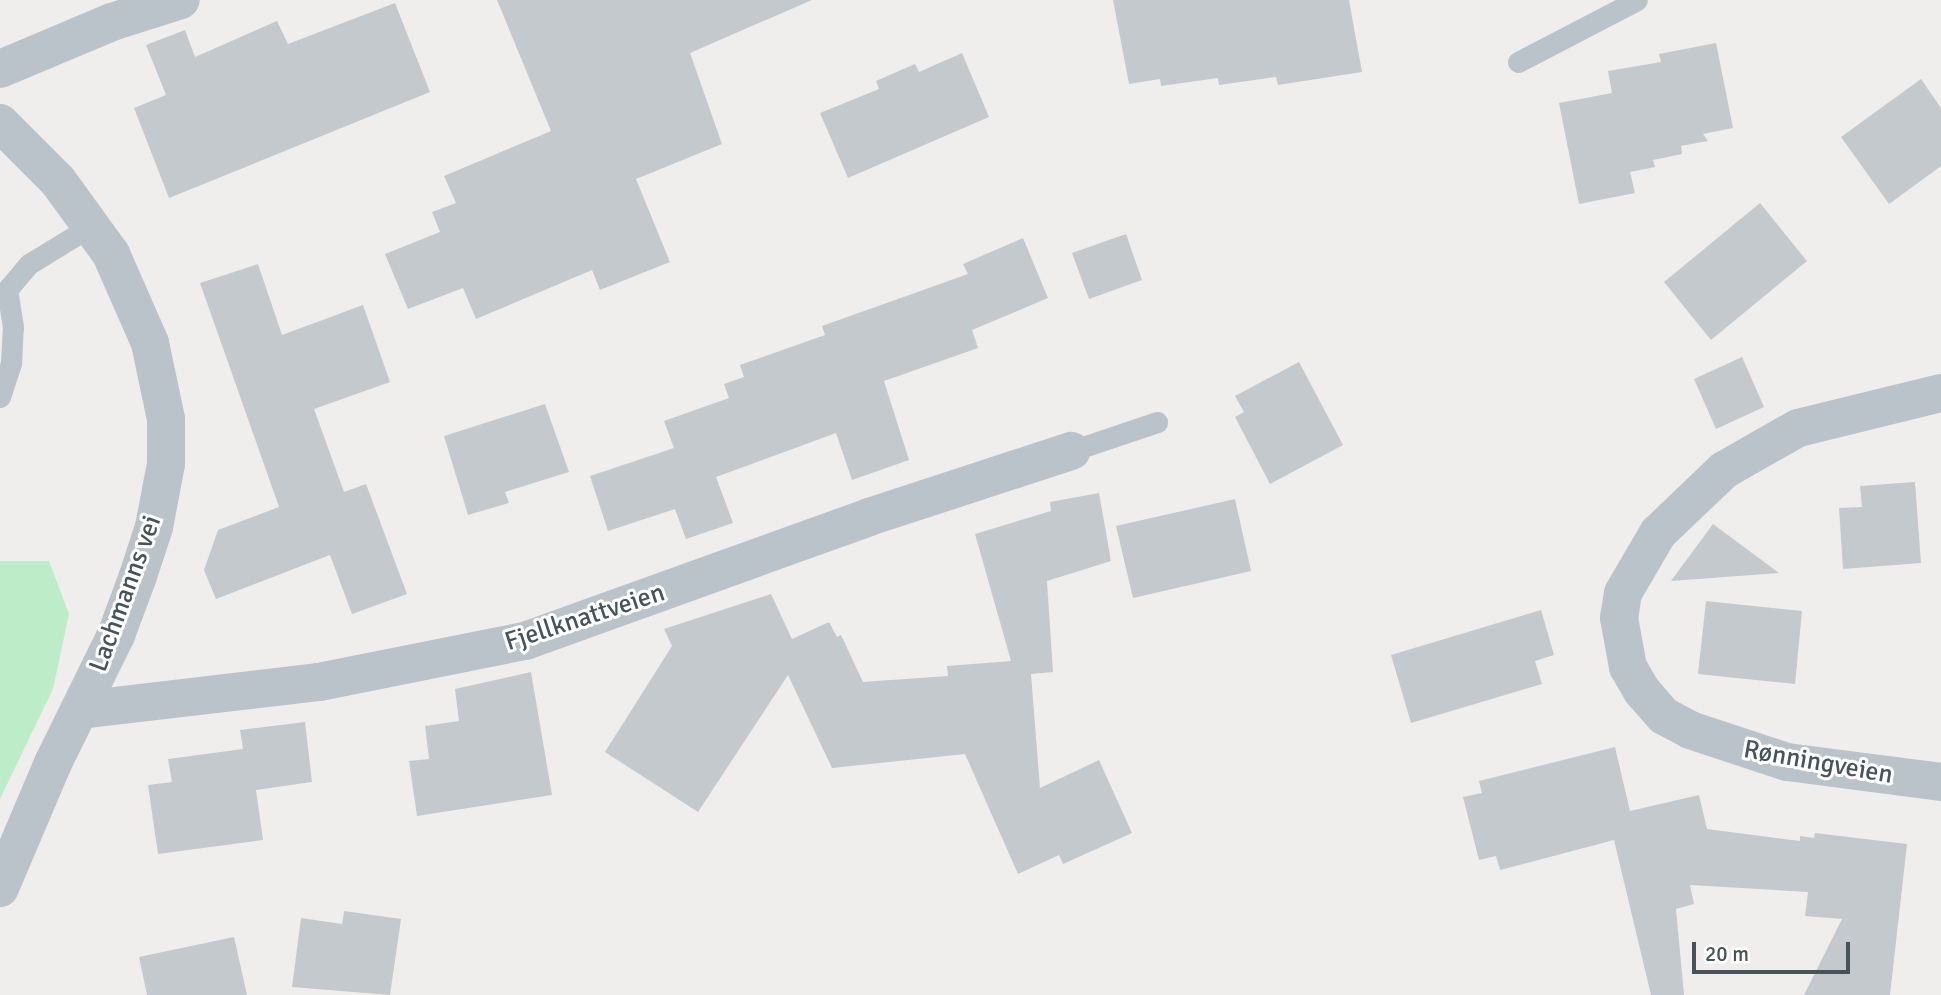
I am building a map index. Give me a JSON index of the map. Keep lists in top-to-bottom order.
{
  "streets": {
    "street": ["Lachmanns vei", "Fjellknattveien", "Rønningveien"]
  },
  "crossings": [
    ["Lachmanns vei", "Fjellknattveien"]
  ],
  "scale_bar": "20 m"
}
